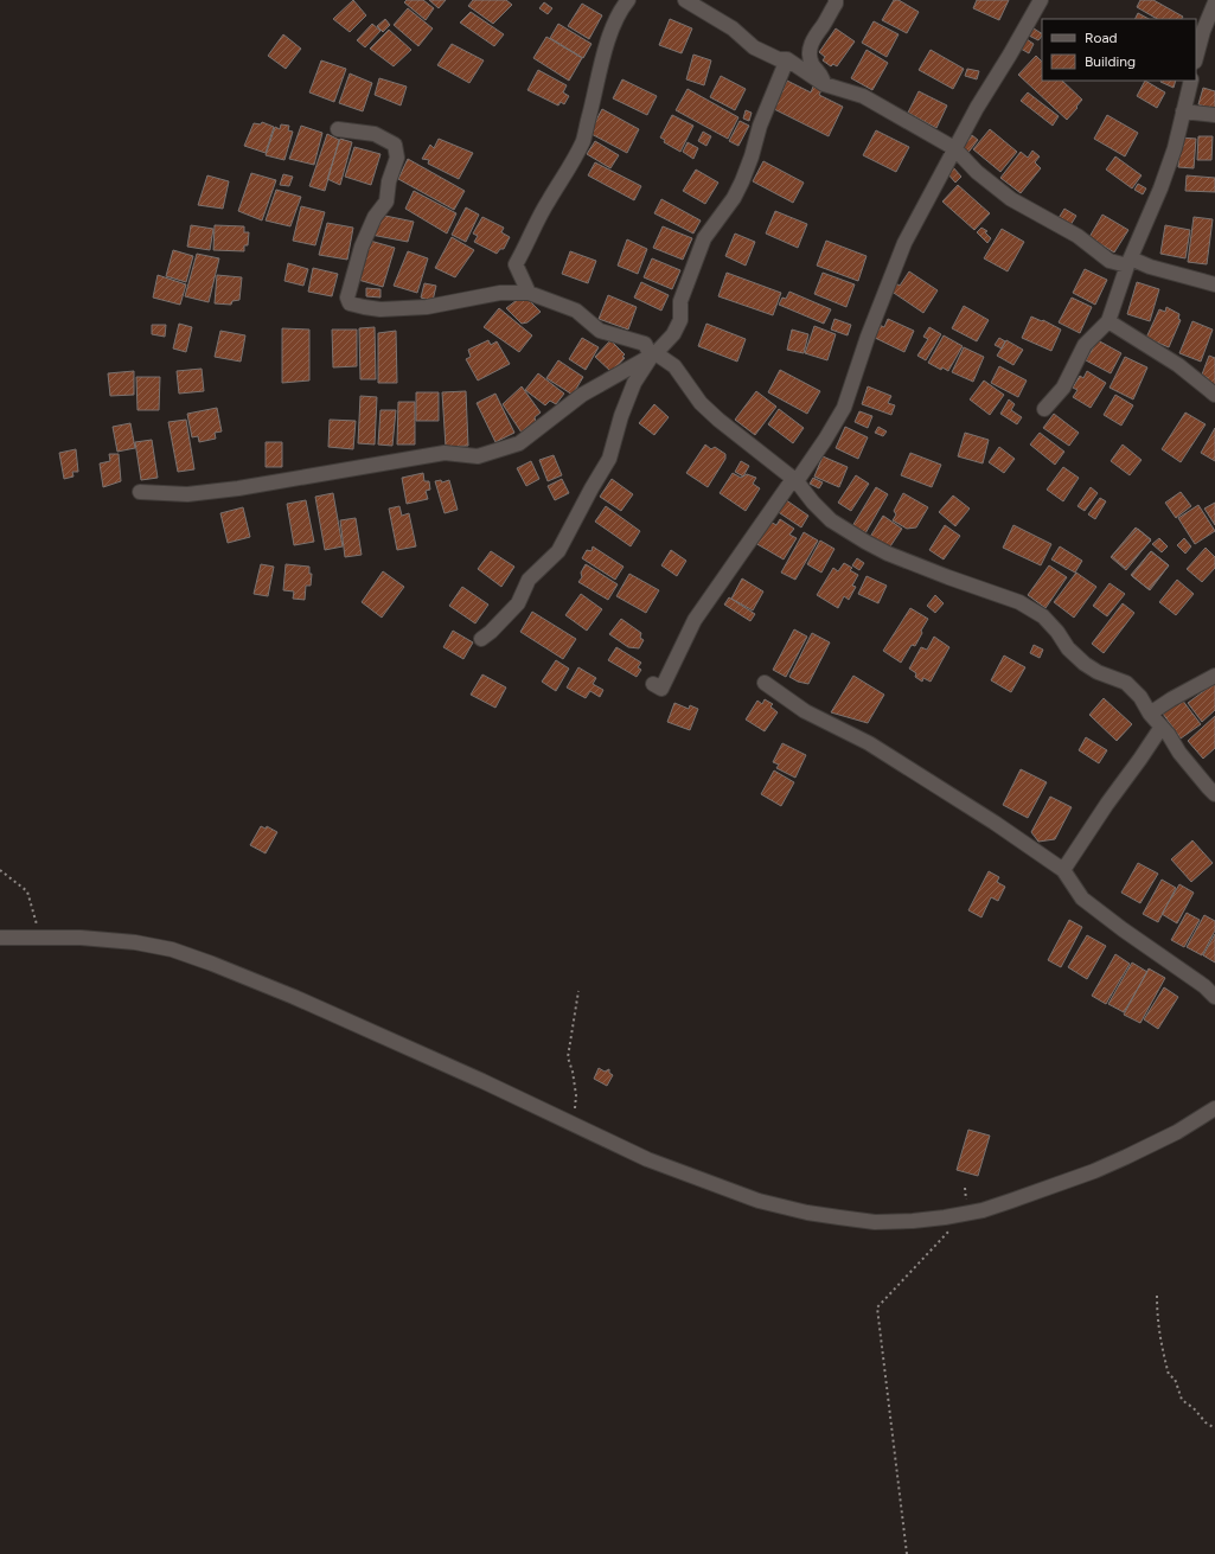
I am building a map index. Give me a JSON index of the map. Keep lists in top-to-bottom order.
{
  "legend": ["Road", "Building"]
}
